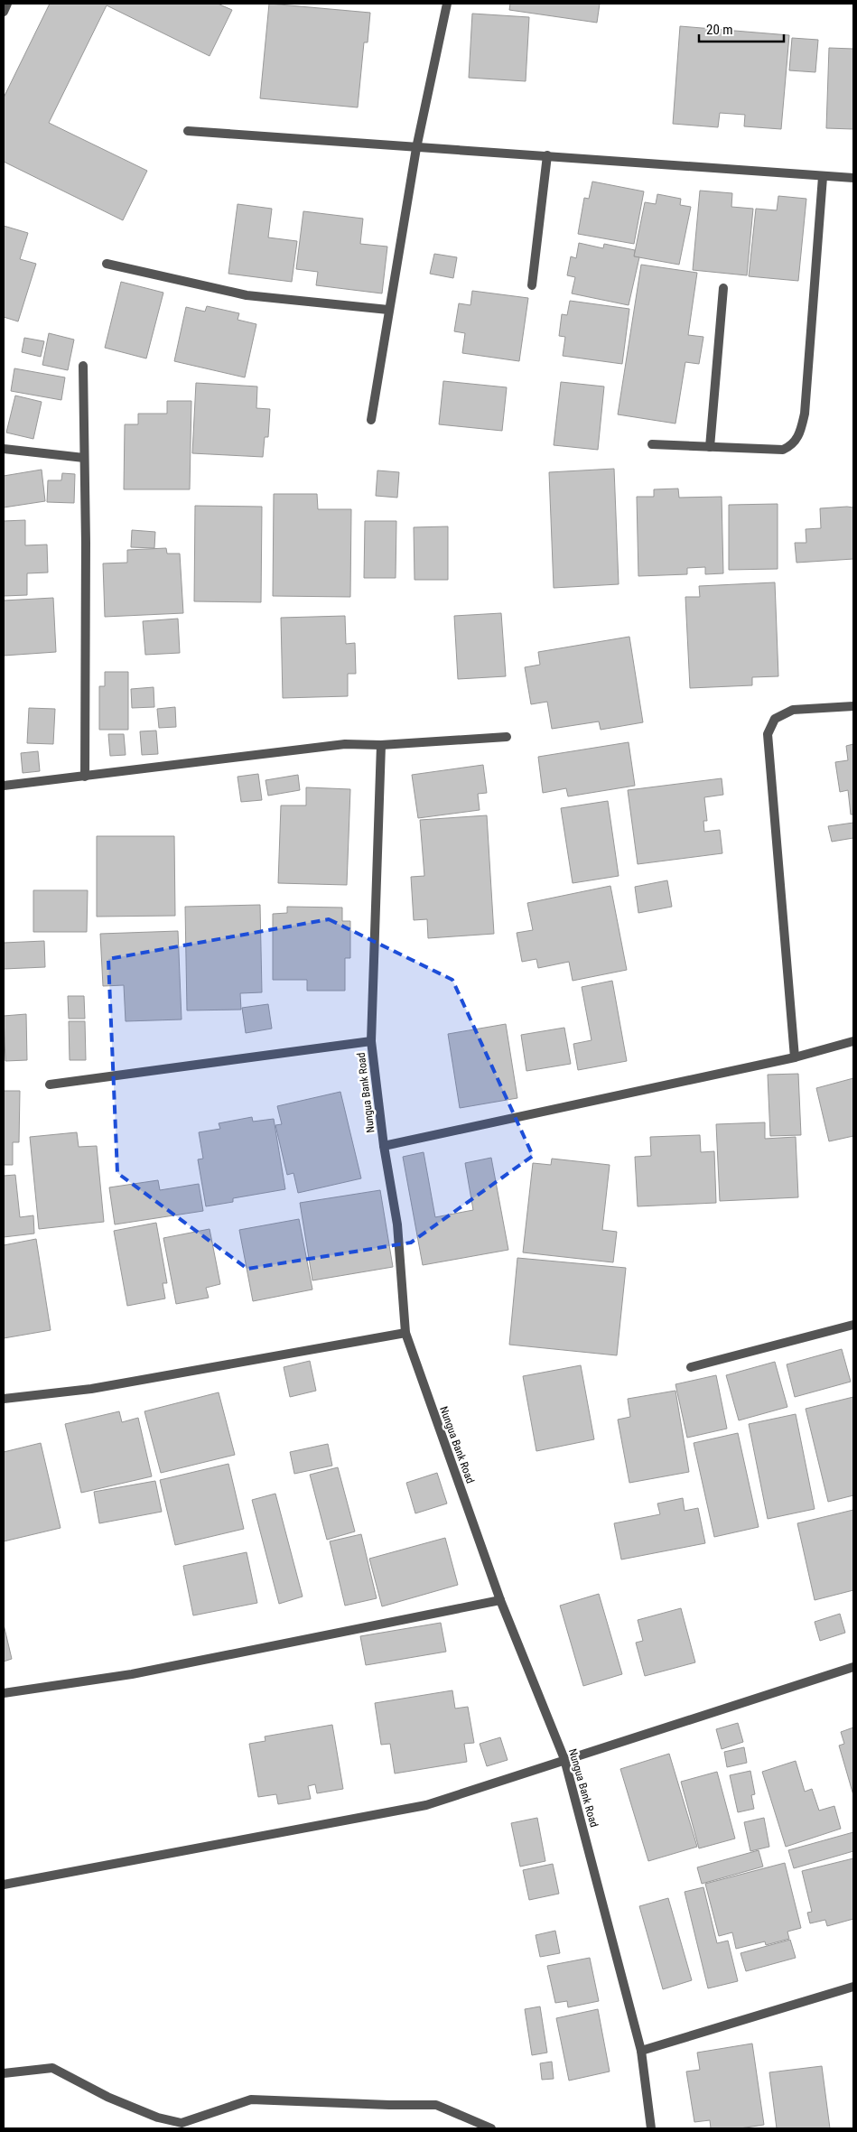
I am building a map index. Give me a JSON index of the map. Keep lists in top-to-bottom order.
{
  "streets": {
    "street": ["Nungua Bank Road"]
  },
  "scale_bar": "20 m"
}
